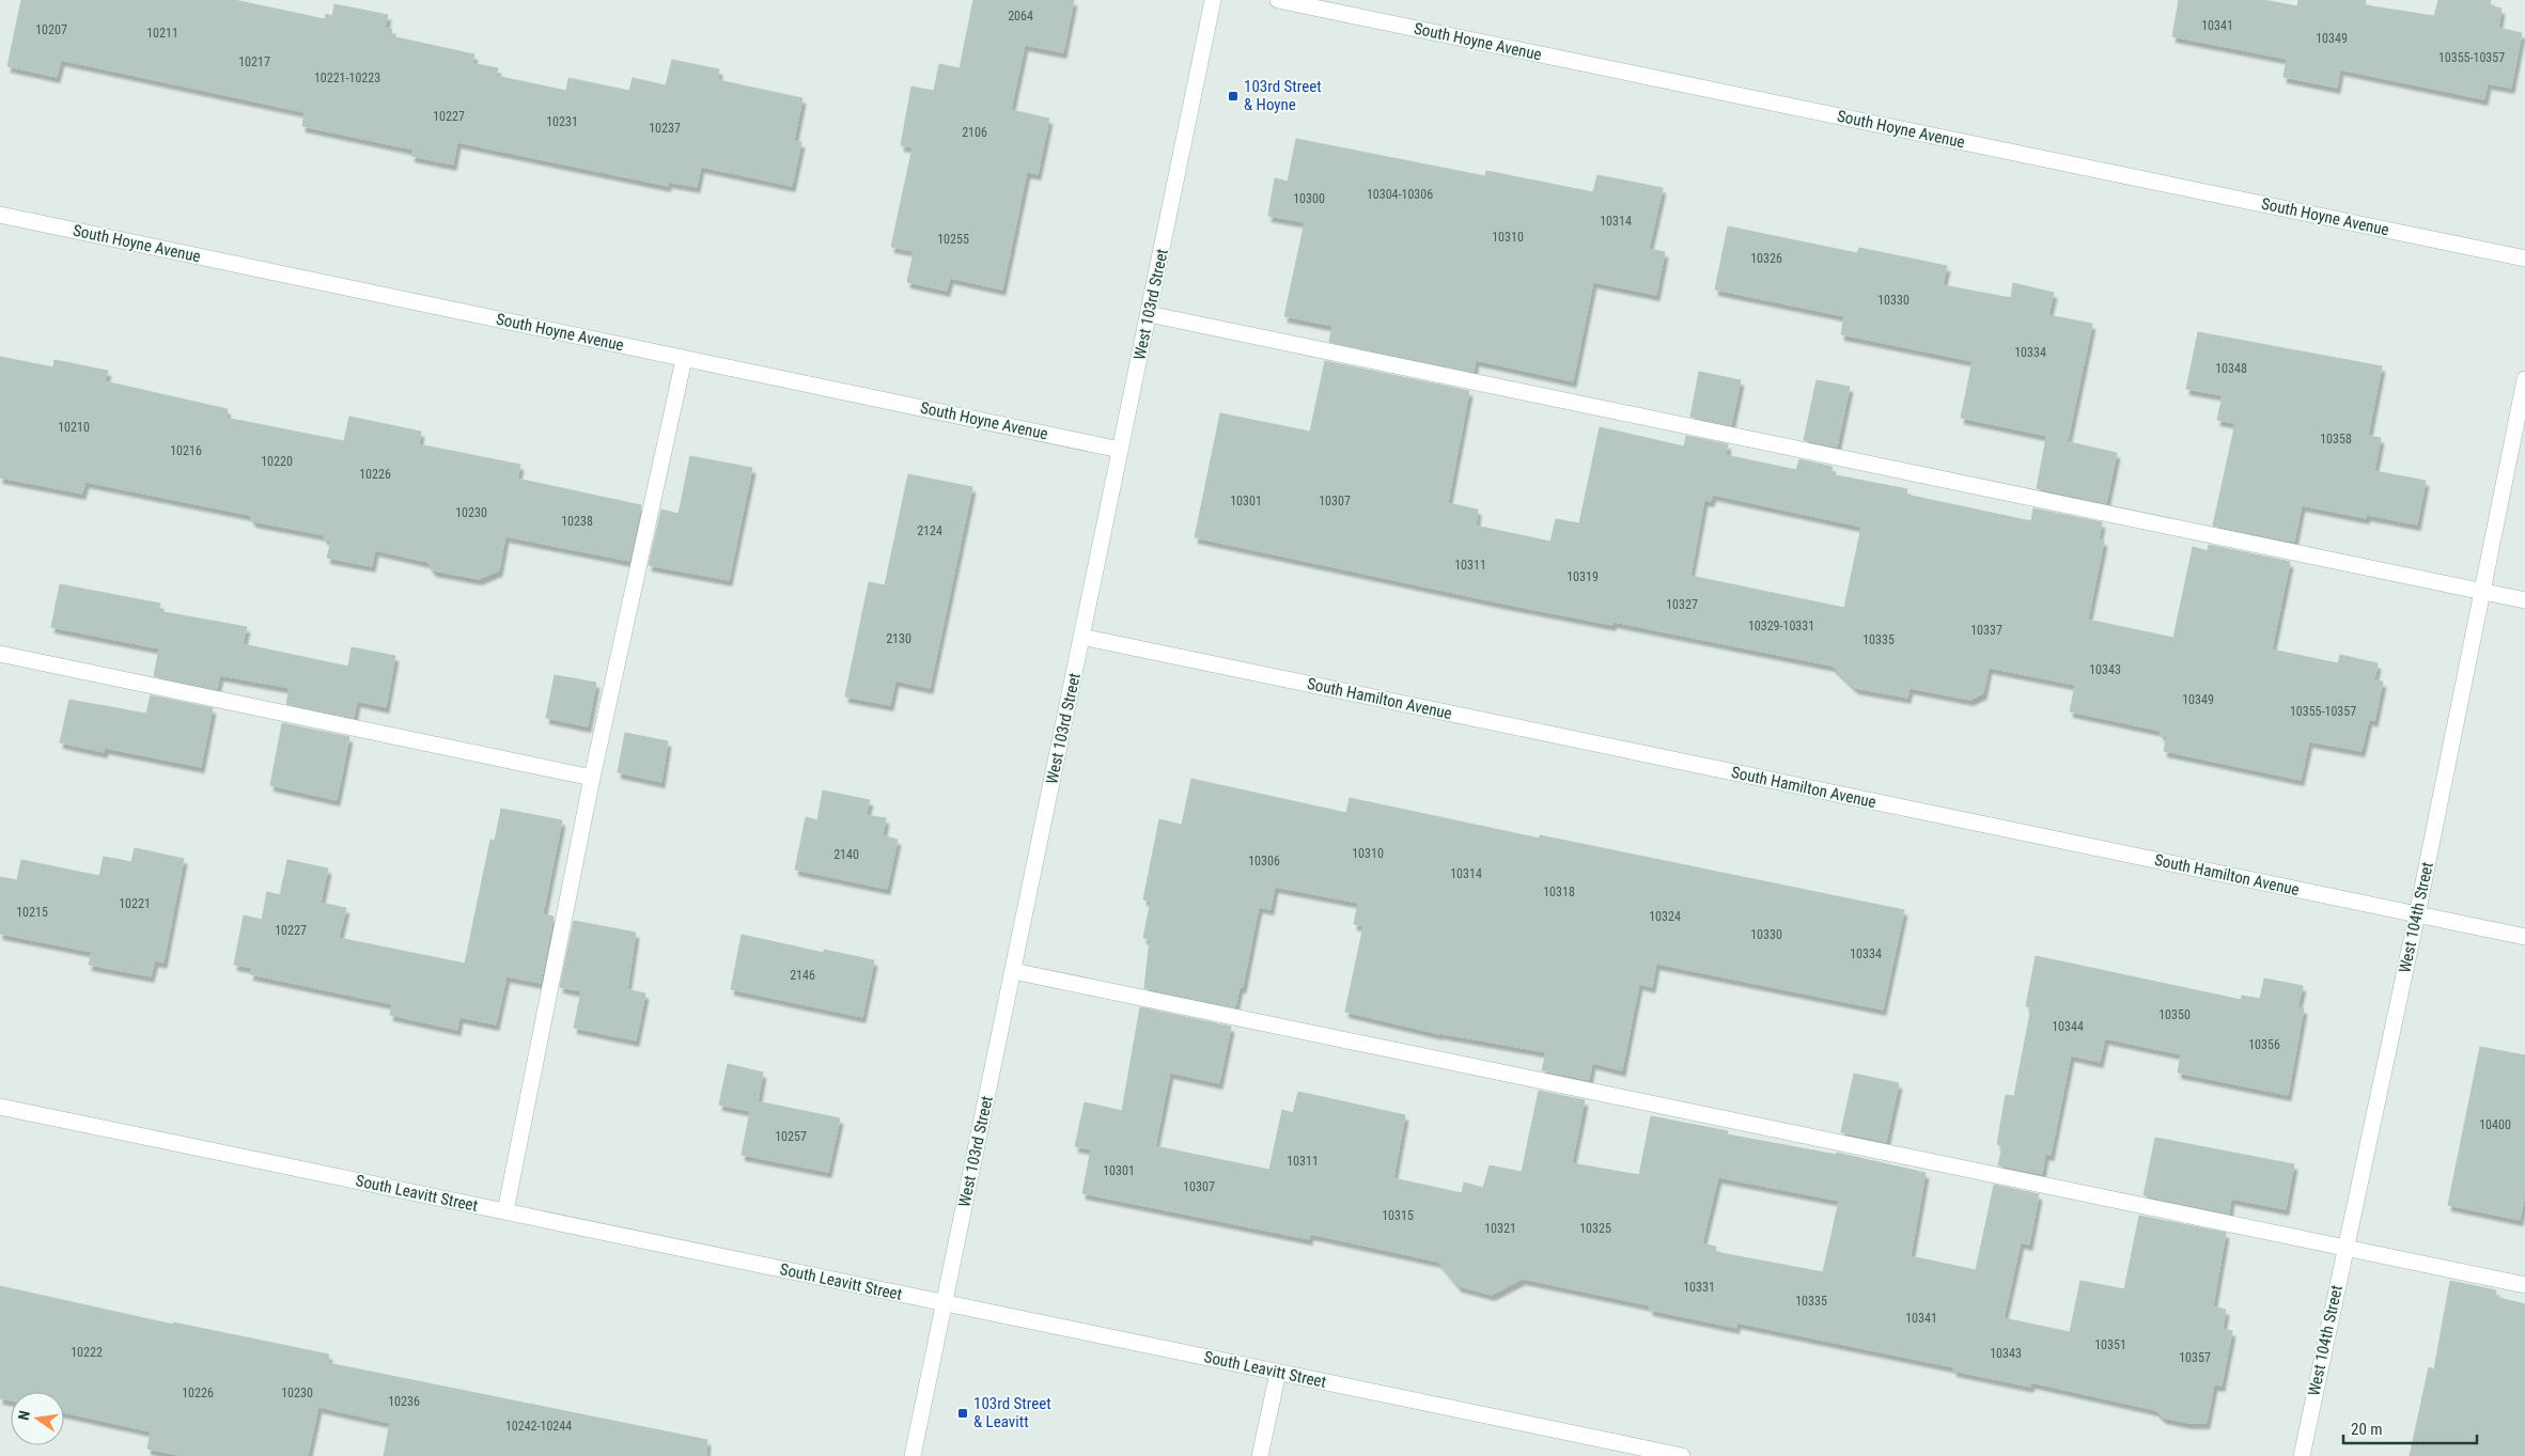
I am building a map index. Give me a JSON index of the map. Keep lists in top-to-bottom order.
{
  "streets": {
    "street": [
      "South Hoyne Avenue",
      "West 103rd Street",
      "South Hamilton Avenue",
      "West 104th Street",
      "South Leavitt Street"
    ]
  },
  "crossings": [
    ["South Hoyne Avenue", "West 103rd Street"],
    ["West 103rd Street", "South Hamilton Avenue"],
    ["West 103rd Street", "South Leavitt Street"],
    ["South Hamilton Avenue", "West 104th Street"]
  ],
  "places": {
    "transit": ["103rd Street & Hoyne", "103rd Street & Leavitt"]
  },
  "house_numbers": [
    "2064",
    "10341",
    "10207",
    "10211",
    "10349",
    "10355-10357",
    "10217",
    "10221-10223",
    "10227",
    "10231",
    "10237",
    "2106",
    "10304-10306",
    "10300",
    "10314",
    "10310",
    "10255",
    "10326",
    "10330",
    "10334",
    "10348",
    "10210",
    "10358",
    "10216",
    "10220",
    "10226",
    "10301",
    "10307",
    "10230",
    "10238",
    "2124",
    "10311",
    "10319",
    "10327",
    "10329-10331",
    "10337",
    "2130",
    "10335",
    "10343",
    "10349",
    "10355-10357",
    "10310",
    "2140",
    "10306",
    "10314",
    "10318",
    "10221",
    "10215",
    "10324",
    "10227",
    "10330",
    "10334",
    "2146",
    "10350",
    "10344",
    "10356",
    "10400",
    "10257",
    "10311",
    "10301",
    "10307",
    "10315",
    "10321",
    "10325",
    "10331",
    "10335",
    "10341",
    "10351",
    "10222",
    "10343",
    "10357",
    "10226",
    "10230",
    "10236",
    "10242-10244"
  ],
  "scale_bar": "20 m",
  "north": "left"
}
